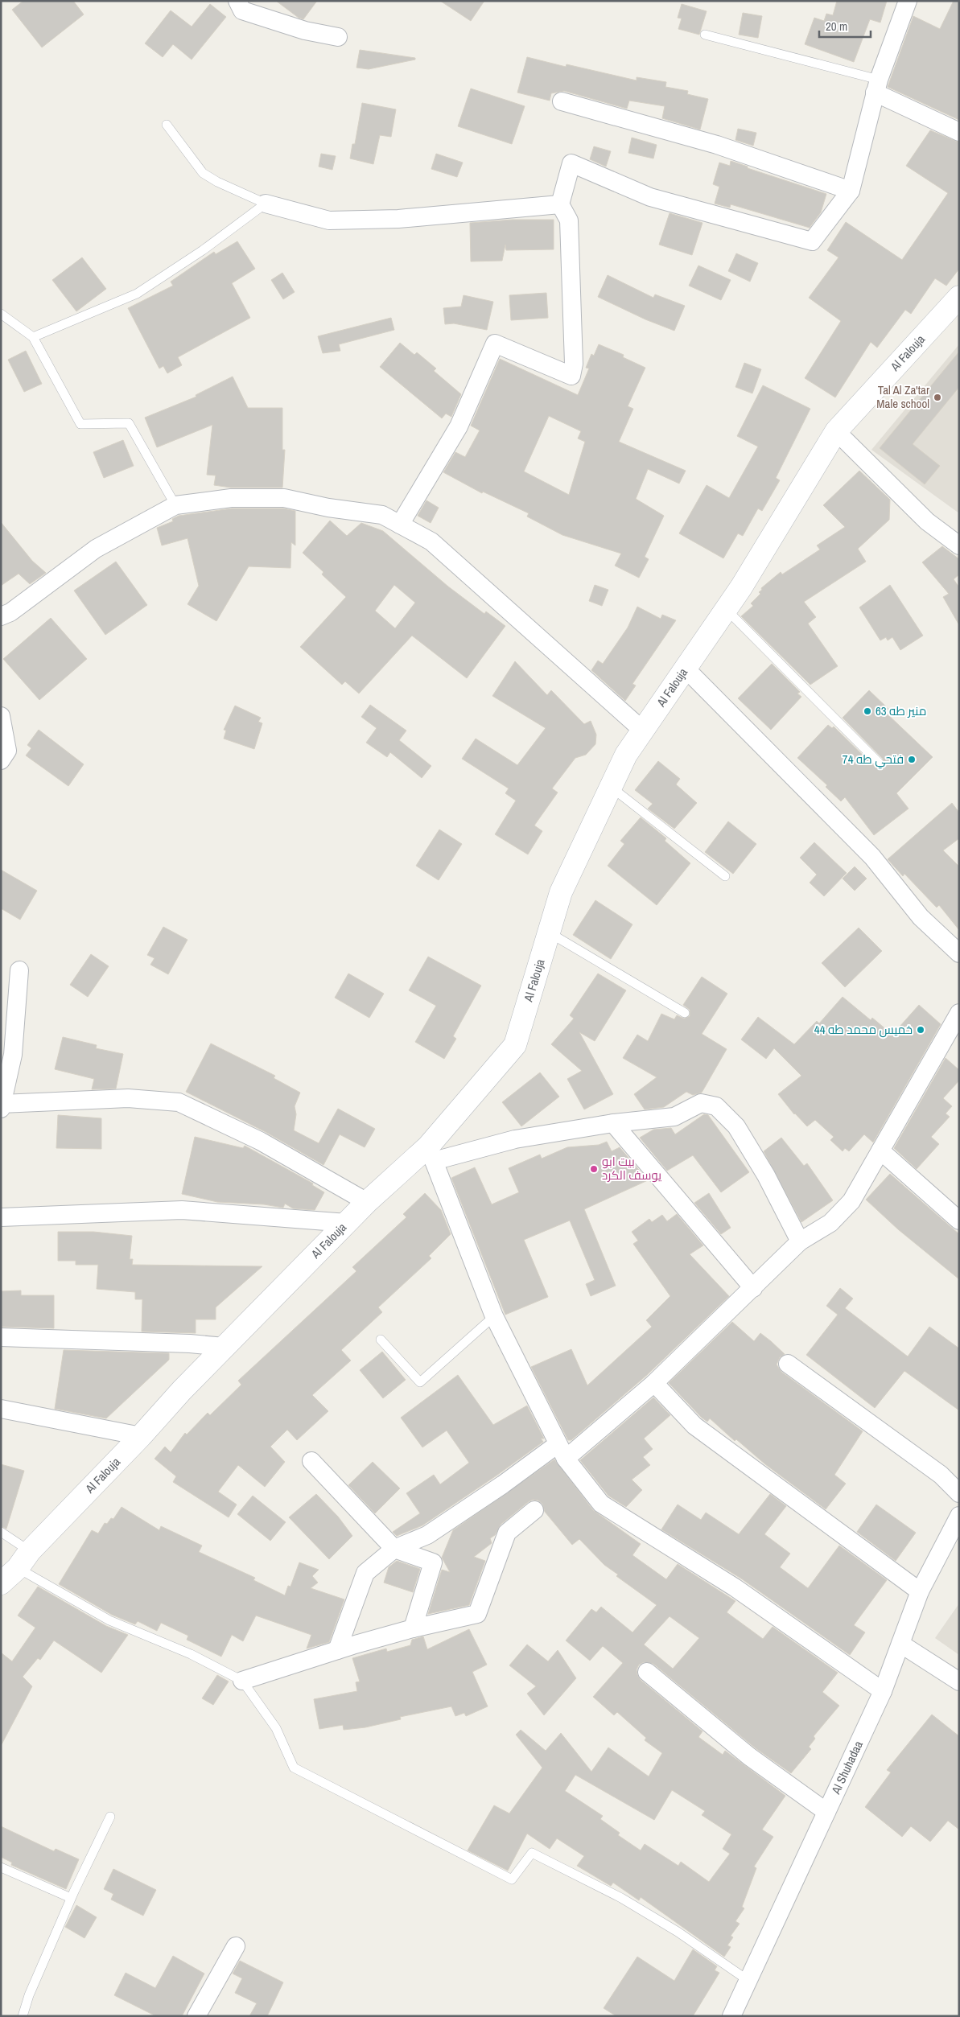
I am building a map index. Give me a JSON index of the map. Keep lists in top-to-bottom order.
{
  "streets": {
    "main road": ["Al Falouja"],
    "street": ["Al Shuhadaa"]
  },
  "places": [
    "Tal Al Za'tar Male school",
    "منير طه 63",
    "فتحي طه 74",
    "خميس محمد طه 44",
    "بيت ابو يوسف الكرد"
  ],
  "scale_bar": "20 m"
}
